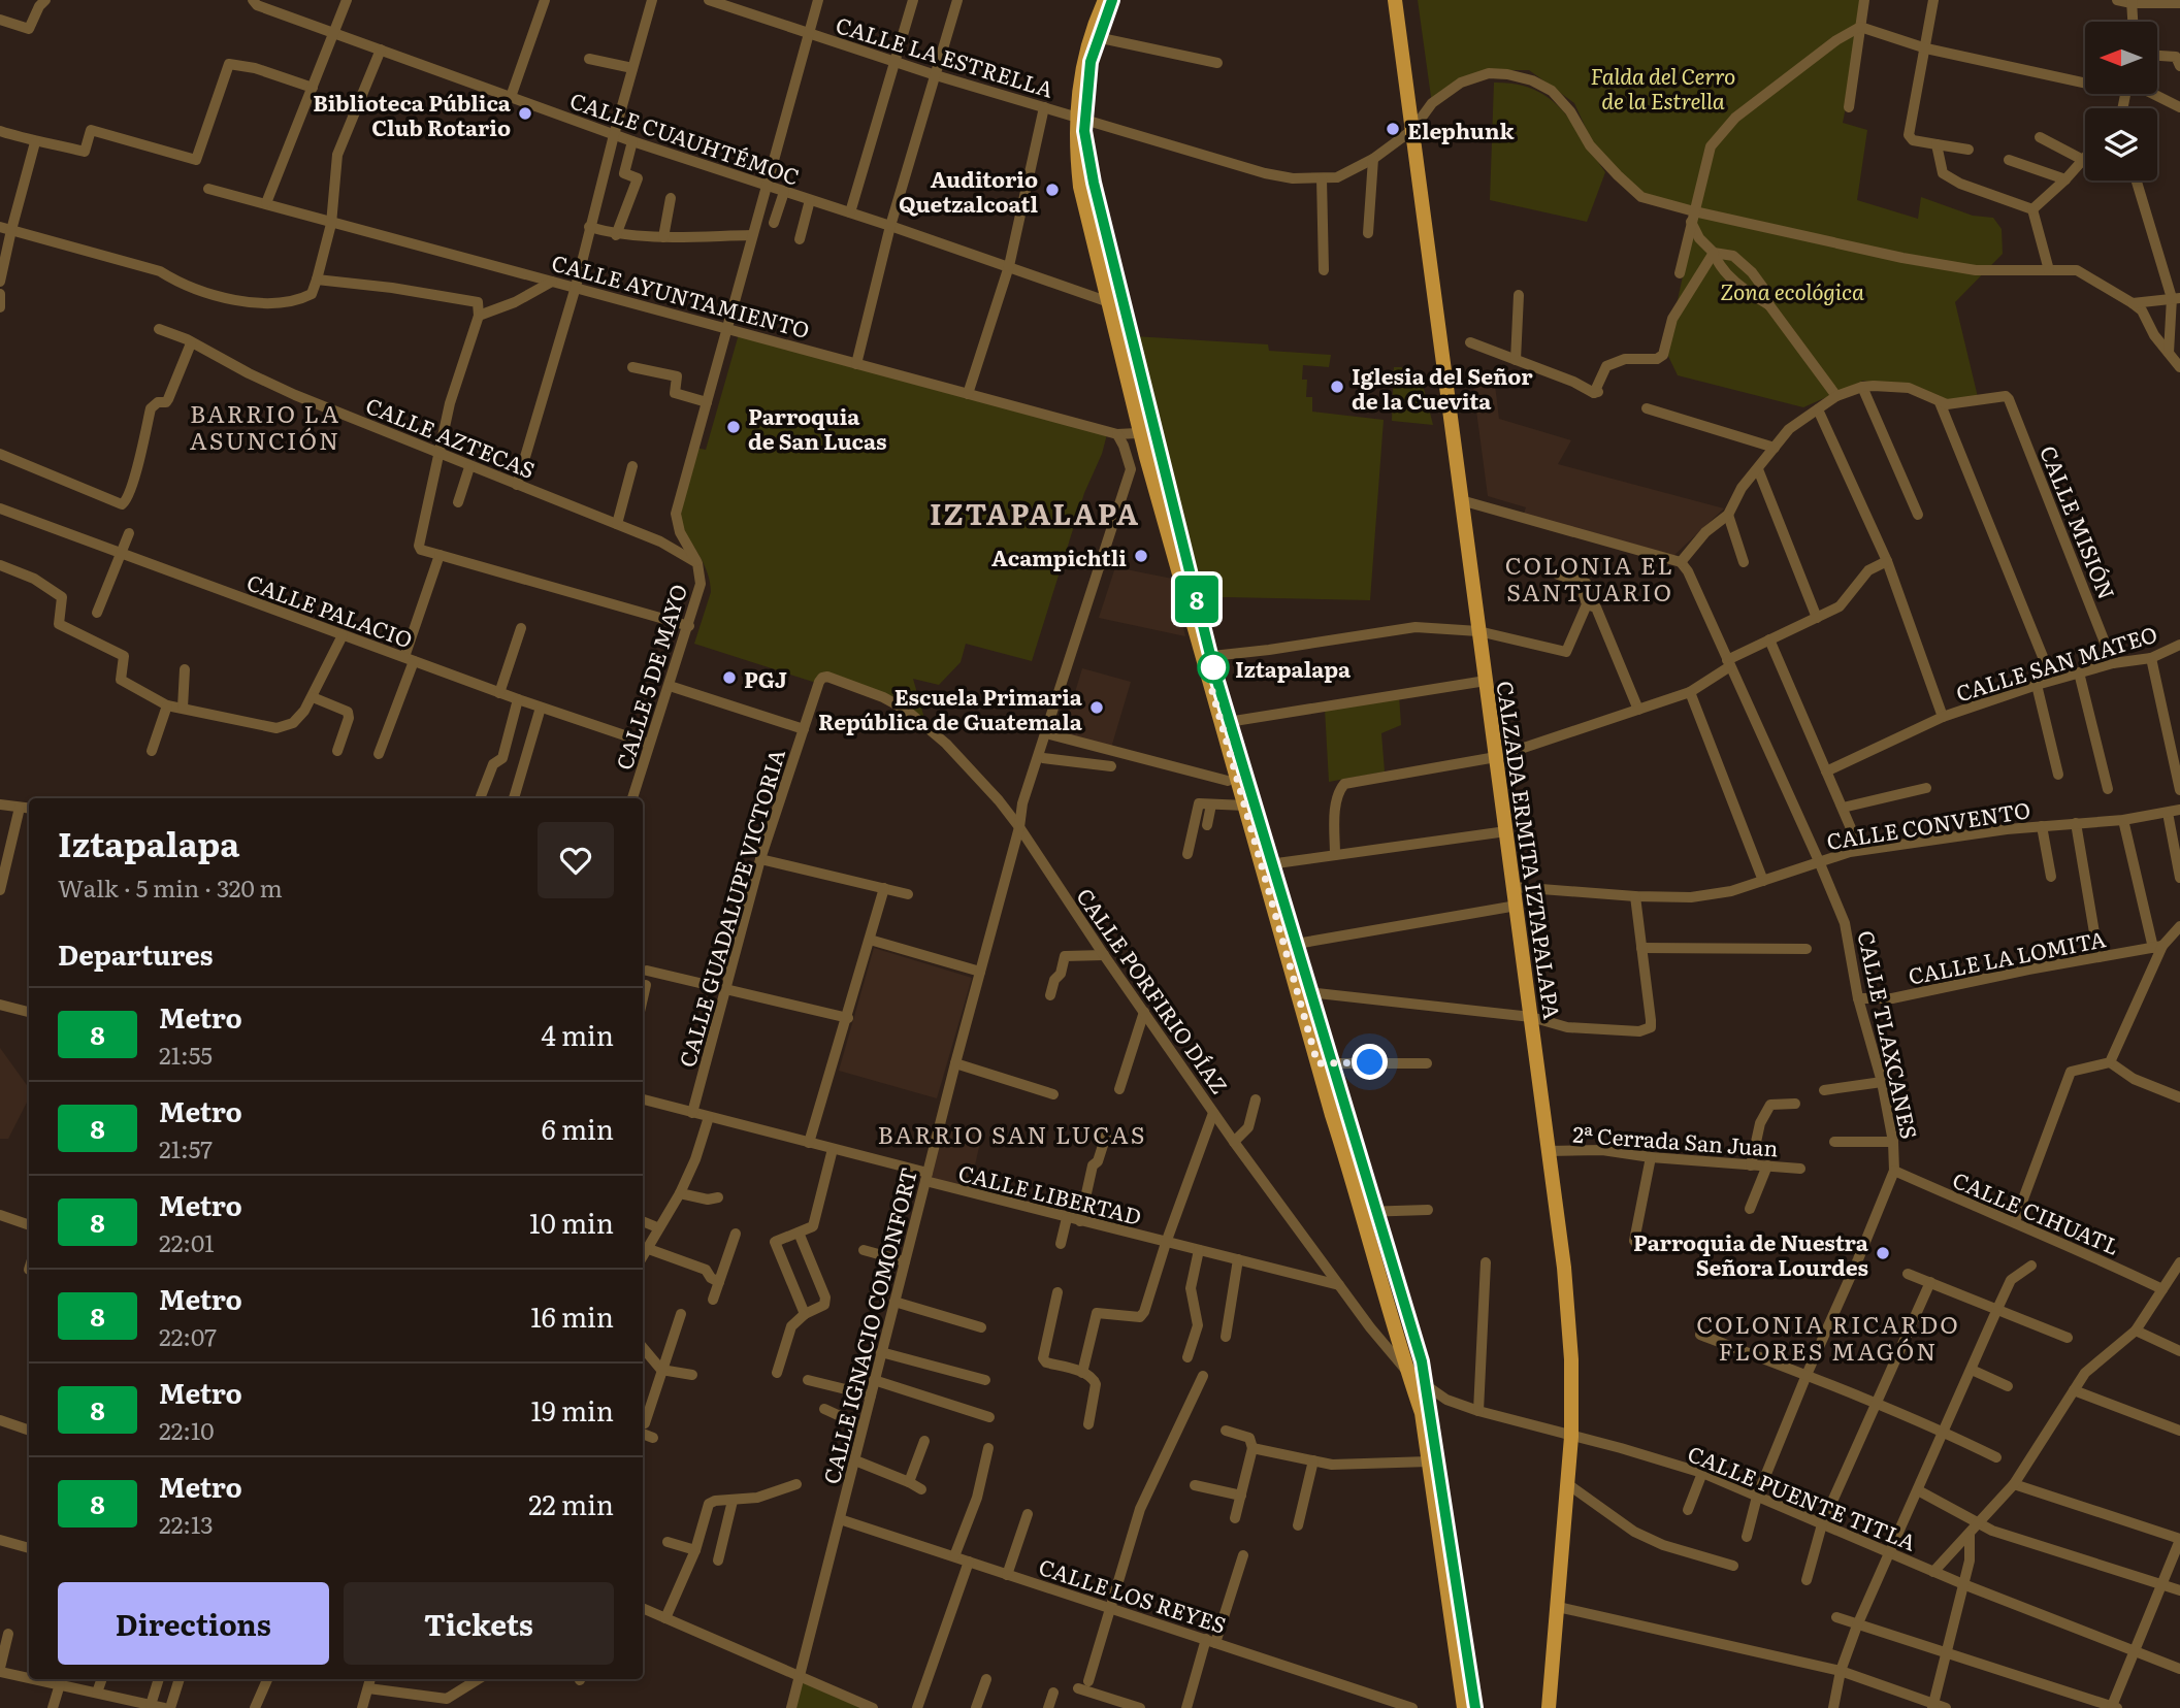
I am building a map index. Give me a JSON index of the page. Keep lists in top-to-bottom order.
{
  "streets": {
    "main road": ["CALZADA ERMITA IZTAPALAPA"],
    "street": [
      "CALLE LA ESTRELLA",
      "CALLE CUAUHTÉMOC",
      "CALLE AYUNTAMIENTO",
      "CALLE AZTECAS",
      "CALLE MISIÓN",
      "CALLE PALACIO",
      "CALLE SAN MATEO",
      "CALLE 5 DE MAYO",
      "CALLE CONVENTO",
      "CALLE GUADALUPE VICTORIA",
      "CALLE LA LOMITA",
      "CALLE PORFIRIO DÍAZ",
      "CALLE TLAXCANES",
      "2ª Cerrada San Juan",
      "CALLE LIBERTAD",
      "CALLE CIHUATL",
      "CALLE IGNACIO COMONFORT",
      "CALLE PUENTE TITLA",
      "CALLE LOS REYES"
    ]
  },
  "crossings": [
    ["CALLE LA ESTRELLA", "CALZADA ERMITA IZTAPALAPA"],
    ["CALLE AZTECAS", "CALLE 5 DE MAYO"],
    ["CALLE MISIÓN", "CALLE SAN MATEO"],
    ["CALLE PALACIO", "CALLE 5 DE MAYO"],
    ["CALLE CONVENTO", "CALZADA ERMITA IZTAPALAPA"],
    ["CALLE CONVENTO", "CALLE TLAXCANES"],
    ["CALZADA ERMITA IZTAPALAPA", "2ª Cerrada San Juan"],
    ["CALZADA ERMITA IZTAPALAPA", "CALLE PUENTE TITLA"],
    ["CALLE GUADALUPE VICTORIA", "CALLE PORFIRIO DÍAZ"],
    ["CALLE GUADALUPE VICTORIA", "CALLE LIBERTAD"],
    ["CALLE LA LOMITA", "CALLE TLAXCANES"],
    ["CALLE PORFIRIO DÍAZ", "CALLE LIBERTAD"],
    ["CALLE PORFIRIO DÍAZ", "CALLE IGNACIO COMONFORT"],
    ["CALLE PORFIRIO DÍAZ", "CALLE PUENTE TITLA"],
    ["CALLE TLAXCANES", "CALLE CIHUATL"],
    ["CALLE TLAXCANES", "CALLE PUENTE TITLA"],
    ["CALLE LIBERTAD", "CALLE IGNACIO COMONFORT"],
    ["CALLE IGNACIO COMONFORT", "CALLE LOS REYES"]
  ],
  "districts": [
    "BARRIO LA ASUNCIÓN",
    "IZTAPALAPA",
    "COLONIA EL SANTUARIO",
    "BARRIO SAN LUCAS",
    "COLONIA RICARDO FLORES MAGÓN"
  ],
  "parks": ["Falda del Cerro de la Estrella", "Zona ecológica"],
  "places": [
    "Biblioteca Pública Club Rotario",
    "Elephunk",
    "Auditorio Quetzalcoatl",
    "Iglesia del Señor de la Cuevita",
    "Parroquia de San Lucas",
    "Acampichtli",
    "Iztapalapa",
    "PGJ",
    "Escuela Primaria República de Guatemala",
    "Parroquia de Nuestra Señora Lourdes"
  ],
  "lines": ["metro line 8"],
  "north": "left",
  "page": {
    "on_map": "8",
    "heading": [
      ["Iztapalapa", "Walk · 5 min · 320 m"],
      "Departures"
    ],
    "list": [
      {
        "mark": "8",
        "name": "Metro",
        "note": "21:55",
        "value": "4 min"
      },
      {
        "mark": "8",
        "name": "Metro",
        "note": "21:57",
        "value": "6 min"
      },
      {
        "mark": "8",
        "name": "Metro",
        "note": "22:01",
        "value": "10 min"
      },
      {
        "mark": "8",
        "name": "Metro",
        "note": "22:07",
        "value": "16 min"
      },
      {
        "mark": "8",
        "name": "Metro",
        "note": "22:10",
        "value": "19 min"
      },
      {
        "mark": "8",
        "name": "Metro",
        "note": "22:13",
        "value": "22 min"
      }
    ],
    "buttons": ["Directions", "Tickets"]
  }
}
